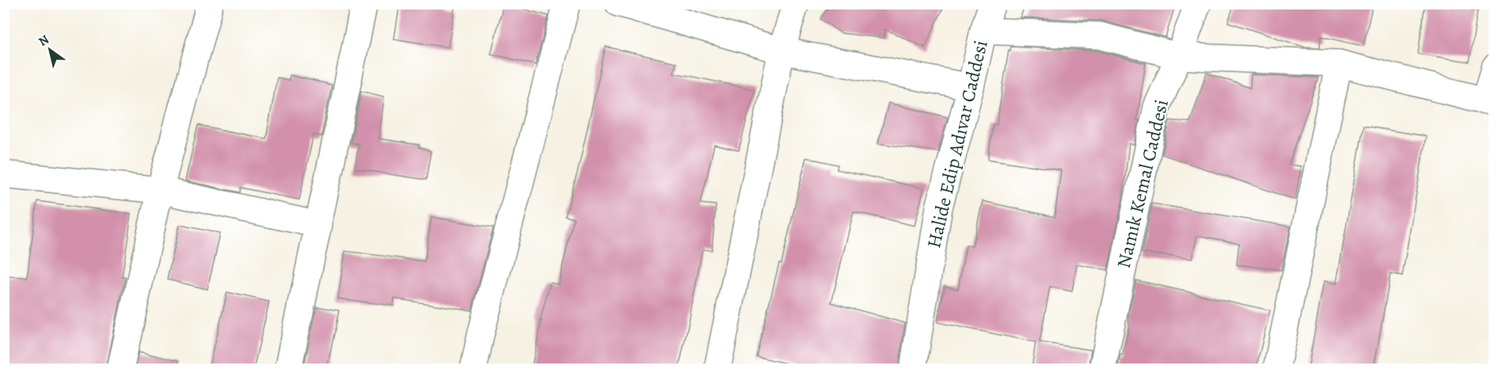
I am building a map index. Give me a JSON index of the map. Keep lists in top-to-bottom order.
{
  "streets": {
    "street": ["Halide Edip Adıvar Caddesi", "Namık Kemal Caddesi"]
  },
  "north": "top left"
}
